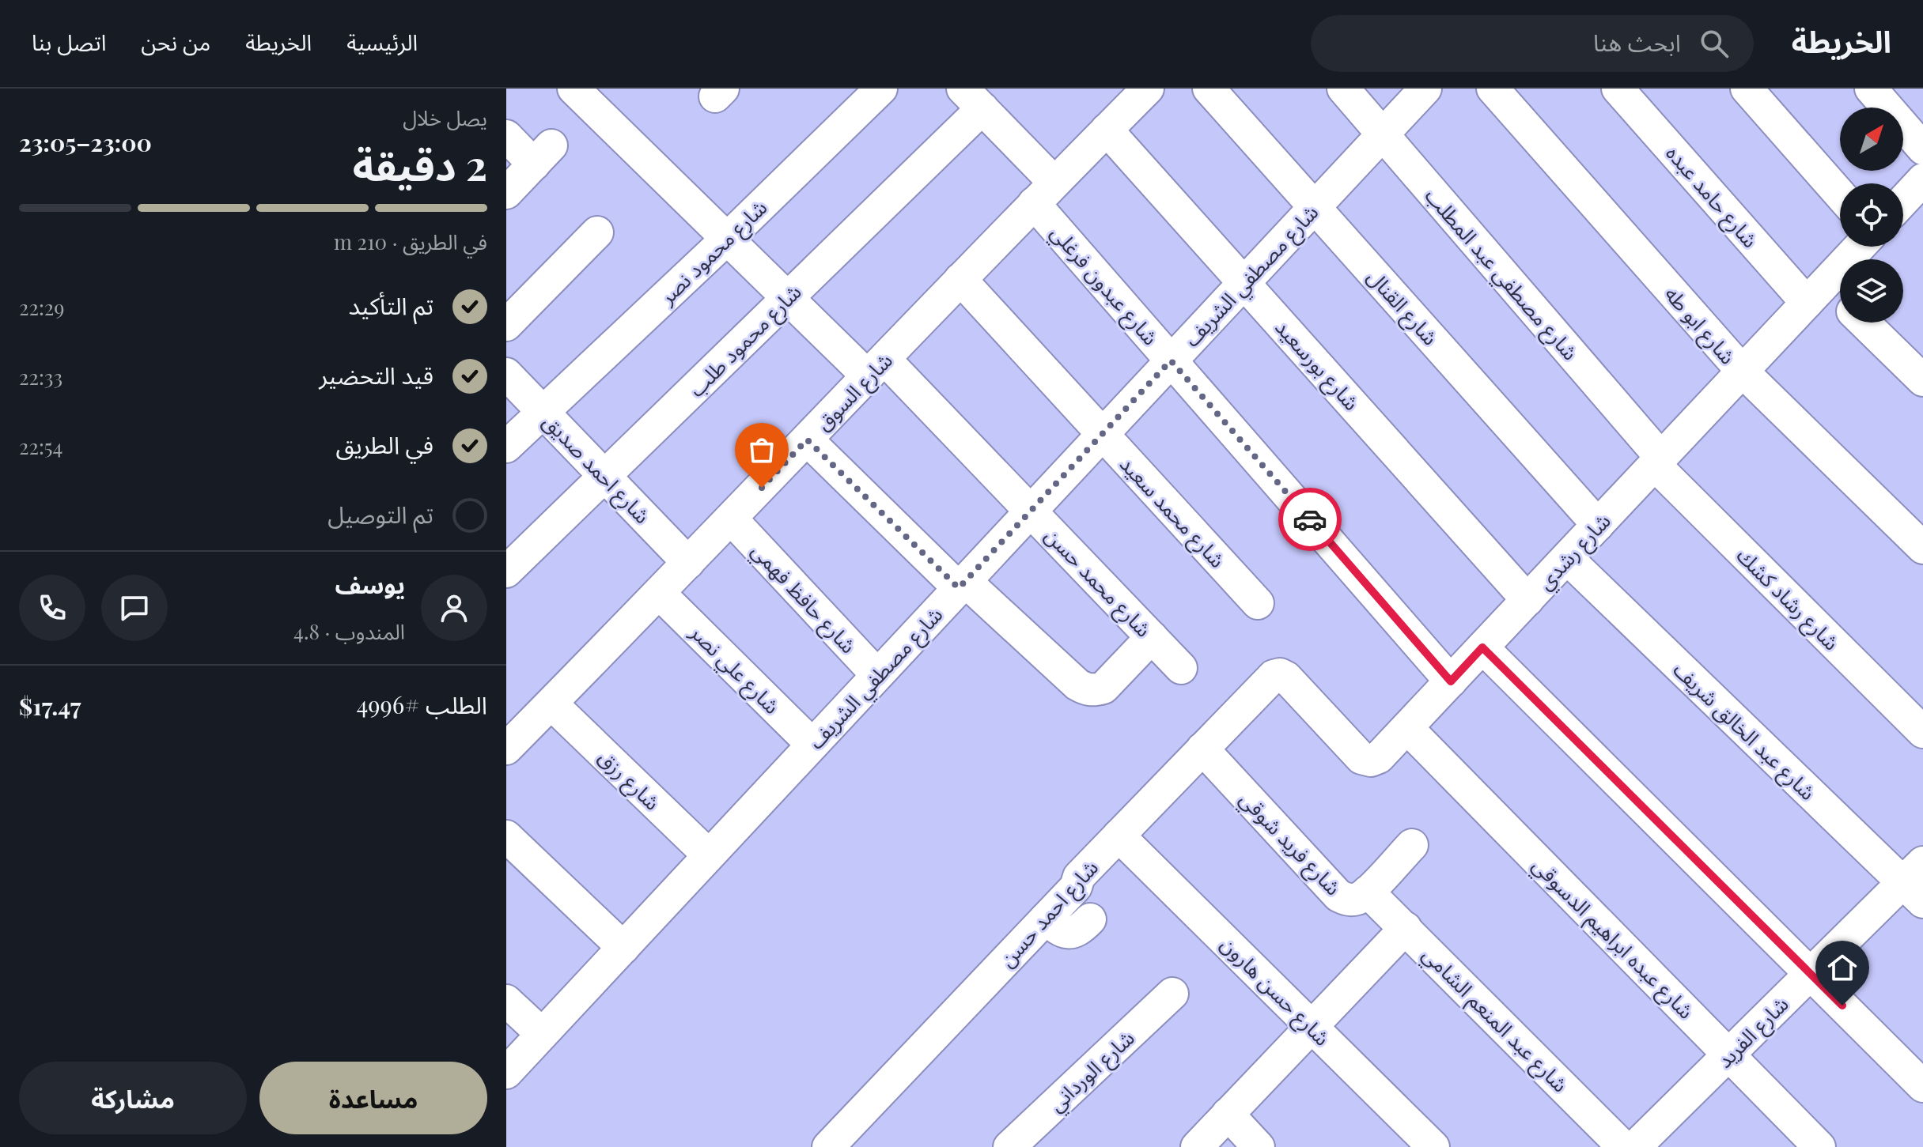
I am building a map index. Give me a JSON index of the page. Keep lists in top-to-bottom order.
{
  "streets": {
    "street": [
      "شارع حامد عبده",
      "شارع محمود نصر",
      "شارع مصطفي عبد المطلب",
      "شارع مصطفي الشريف",
      "شارع عبدون فرغلي",
      "شارع القنال",
      "شارع ابو طه",
      "شارع محمود طلب",
      "شارع بورسعيد",
      "شارع السوق",
      "شارع احمد صديق",
      "شارع محمد سعيد",
      "شارع رشدي",
      "شارع محمد حسن",
      "شارع حافظ فهمي",
      "شارع رشاد كشك",
      "شارع علي نصر",
      "شارع عبد الخالق شريف",
      "شارع رزق",
      "شارع فريد شوقي",
      "شارع احمد حسن",
      "شارع عبده ابراهيم الدسوقي",
      "شارع حسن هارون",
      "شارع عبد المنعم الشامي",
      "شارع الفريد",
      "شارع الورداني"
    ]
  },
  "crossings": [
    ["شارع حامد عبده", "شارع رشدي"],
    ["شارع محمود نصر", "شارع احمد صديق"],
    ["شارع محمود نصر", "شارع محمد حسن"],
    ["شارع مصطفي عبد المطلب", "شارع مصطفي الشريف"],
    ["شارع مصطفي عبد المطلب", "شارع رشدي"],
    ["شارع مصطفي عبد المطلب", "شارع رشاد كشك"],
    ["شارع مصطفي الشريف", "شارع عبدون فرغلي"],
    ["شارع مصطفي الشريف", "شارع القنال"],
    ["شارع مصطفي الشريف", "شارع بورسعيد"],
    ["شارع مصطفي الشريف", "شارع محمد سعيد"],
    ["شارع مصطفي الشريف", "شارع محمد حسن"],
    ["شارع مصطفي الشريف", "شارع حافظ فهمي"],
    ["شارع مصطفي الشريف", "شارع علي نصر"],
    ["شارع مصطفي الشريف", "شارع رزق"],
    ["شارع عبدون فرغلي", "شارع محمود طلب"],
    ["شارع عبدون فرغلي", "شارع السوق"],
    ["شارع عبدون فرغلي", "شارع رشدي"],
    ["شارع القنال", "شارع رشدي"],
    ["شارع ابو طه", "شارع رشدي"],
    ["شارع محمود طلب", "شارع احمد صديق"],
    ["شارع محمود طلب", "شارع محمد حسن"],
    ["شارع بورسعيد", "شارع السوق"],
    ["شارع بورسعيد", "شارع رشدي"],
    ["شارع السوق", "شارع احمد صديق"],
    ["شارع السوق", "شارع محمد سعيد"],
    ["شارع السوق", "شارع محمد حسن"],
    ["شارع السوق", "شارع حافظ فهمي"],
    ["شارع السوق", "شارع علي نصر"],
    ["شارع السوق", "شارع رزق"],
    ["شارع رشدي", "شارع رشاد كشك"],
    ["شارع رشدي", "شارع عبد الخالق شريف"],
    ["شارع رشدي", "شارع احمد حسن"],
    ["شارع رشدي", "شارع عبده ابراهيم الدسوقي"],
    ["شارع عبد الخالق شريف", "شارع الفريد"],
    ["شارع فريد شوقي", "شارع احمد حسن"],
    ["شارع فريد شوقي", "شارع عبد المنعم الشامي"],
    ["شارع احمد حسن", "شارع حسن هارون"],
    ["شارع عبده ابراهيم الدسوقي", "شارع الفريد"]
  ],
  "north": "top right",
  "page": {
    "header": "الخريطة",
    "search": "ابحث هنا",
    "nav": [
      "الرئيسية",
      "الخريطة",
      "من نحن",
      "اتصل بنا"
    ],
    "heading": ["2 دقيقة", "يصل خلال", "23:00–23:05"],
    "panel": [
      "يوسف",
      "المندوب · 4.8",
      "الطلب #4996",
      "$17.47"
    ],
    "bar": "في الطريق · 210 m",
    "list": [
      ["تم التأكيد", "22:29"],
      ["قيد التحضير", "22:33"],
      ["في الطريق", "22:54"],
      "تم التوصيل"
    ],
    "buttons": ["مساعدة", "مشاركة"]
  }
}
